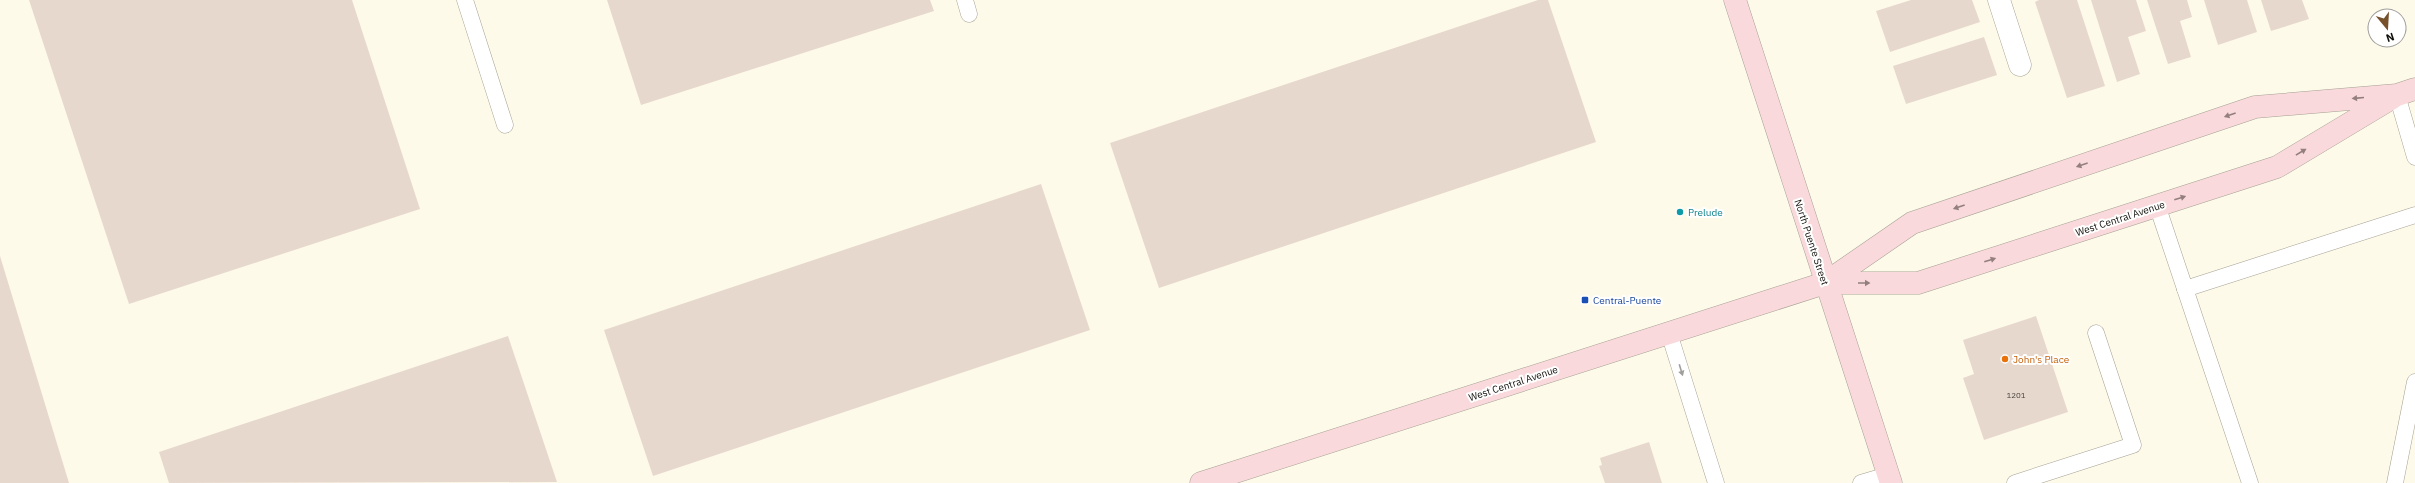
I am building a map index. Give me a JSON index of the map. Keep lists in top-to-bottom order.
{
  "streets": {
    "main road": ["West Central Avenue", "North Puente Street"]
  },
  "crossings": [
    ["West Central Avenue", "North Puente Street"]
  ],
  "places": {
    "other": ["Prelude", "John's Place"],
    "transit": ["Central-Puente"]
  },
  "house_numbers": ["1201"],
  "north": "bottom"
}
